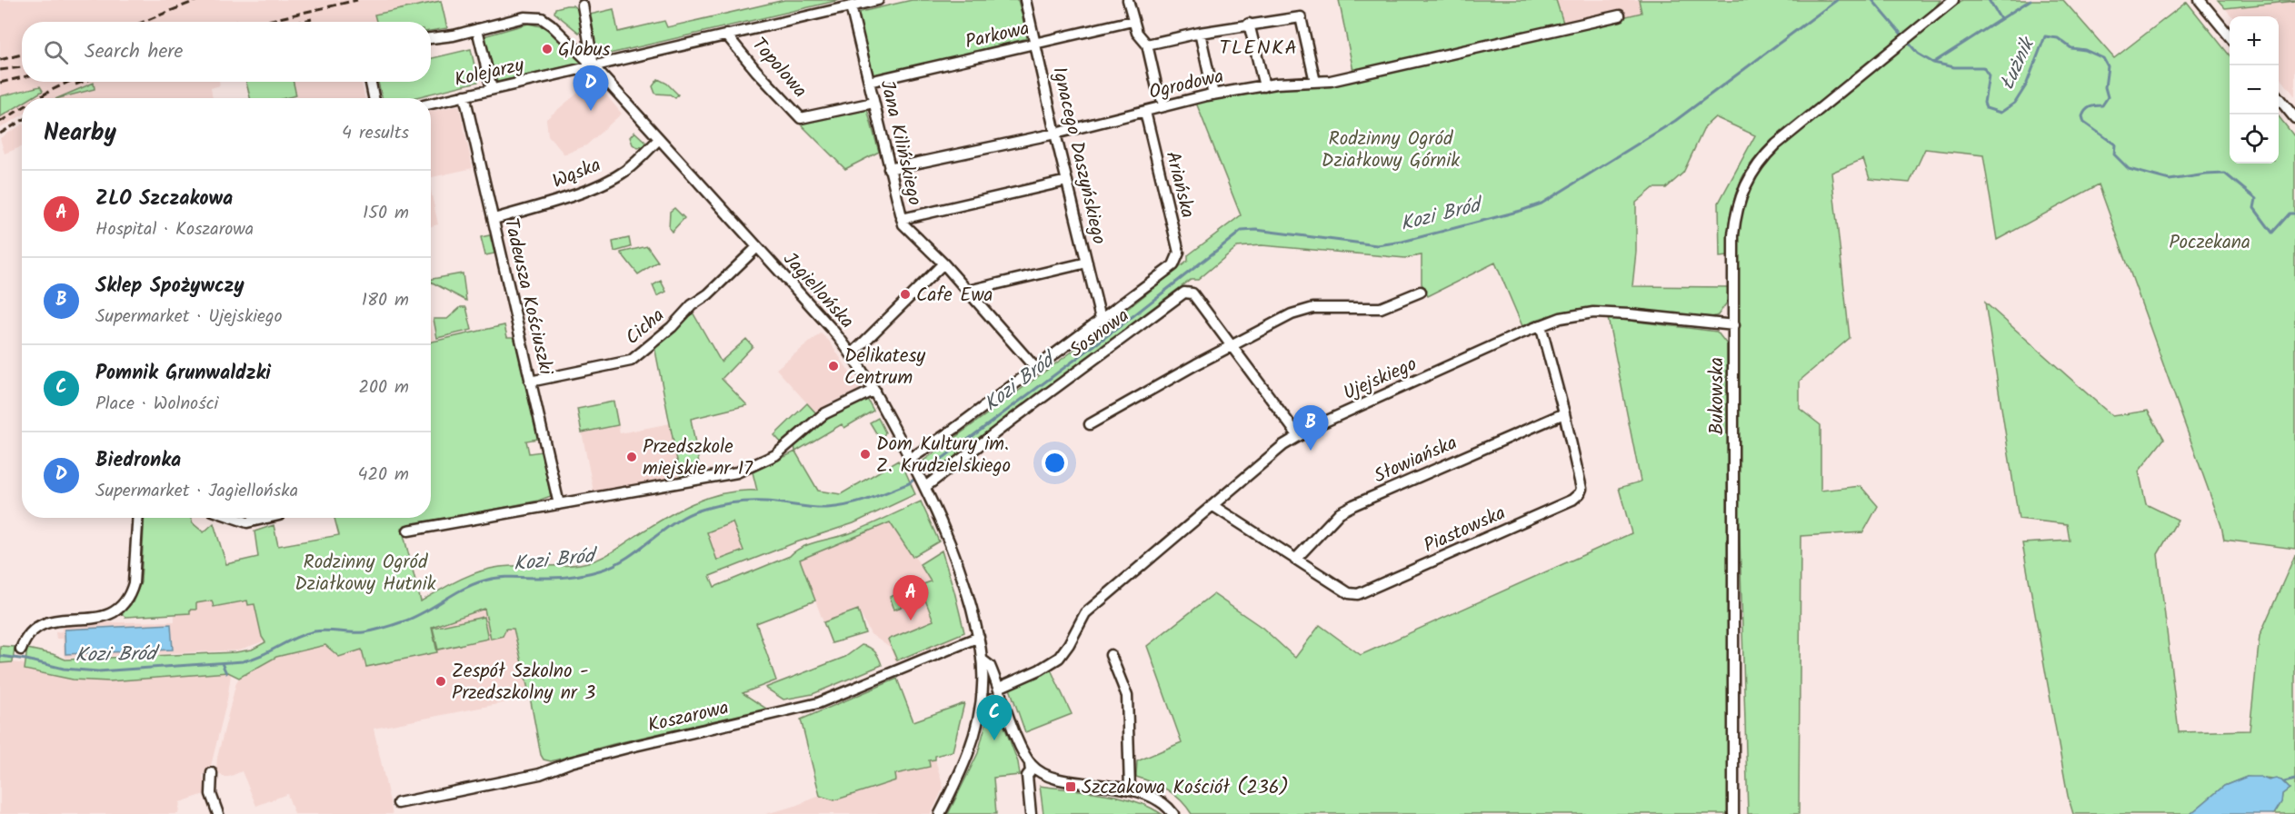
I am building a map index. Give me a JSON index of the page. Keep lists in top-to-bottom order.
{
  "streets": {
    "street": [
      "Parkowa",
      "Topolowa",
      "Kolejarzy",
      "Ogrodowa",
      "Jana Kilińskiego",
      "Ignacego Daszyńskiego",
      "Wąska",
      "Ariańska",
      "Jagiellońska",
      "Tadeusza Kościuszki",
      "Cicha",
      "Sosnowa",
      "Ujejskiego",
      "Bukowska",
      "Słowiańska",
      "Piastowska",
      "Koszarowa"
    ]
  },
  "crossings": [
    ["Parkowa", "Jana Kilińskiego"],
    ["Parkowa", "Ignacego Daszyńskiego"],
    ["Topolowa", "Kolejarzy"],
    ["Topolowa", "Jana Kilińskiego"],
    ["Kolejarzy", "Jana Kilińskiego"],
    ["Kolejarzy", "Jagiellońska"],
    ["Kolejarzy", "Tadeusza Kościuszki"],
    ["Ogrodowa", "Jana Kilińskiego"],
    ["Ogrodowa", "Ignacego Daszyńskiego"],
    ["Ogrodowa", "Ariańska"],
    ["Ignacego Daszyńskiego", "Ariańska"],
    ["Wąska", "Jagiellońska"],
    ["Wąska", "Tadeusza Kościuszki"],
    ["Jagiellońska", "Cicha"],
    ["Jagiellońska", "Sosnowa"],
    ["Jagiellońska", "Ujejskiego"],
    ["Jagiellońska", "Koszarowa"],
    ["Tadeusza Kościuszki", "Cicha"],
    ["Ujejskiego", "Bukowska"],
    ["Ujejskiego", "Piastowska"],
    ["Słowiańska", "Piastowska"]
  ],
  "districts": ["TLENKA"],
  "water": ["Łużnik", "Kozi Bród"],
  "parks": ["Rodzinny Ogród Działkowy Górnik", "Poczekana", "Rodzinny Ogród Działkowy Hutnik"],
  "places": {
    "other": [
      "Globus",
      "Cafe Ewa",
      "Delikatesy Centrum",
      "Dom Kultury im. Z. Krudzielskiego",
      "Przedszkole miejskie nr 17",
      "Zespół Szkolno - Przedszkolny nr 3"
    ],
    "transit": ["Szczakowa Kościół (236)"]
  },
  "page": {
    "map_buttons": ["+", "−"],
    "search": "Search here",
    "pins": [
      "D",
      "B",
      "A",
      "C"
    ],
    "heading": ["Nearby", "4 results"],
    "list": [
      {
        "mark": "A",
        "name": "ZLO Szczakowa",
        "note": "Hospital · Koszarowa",
        "value": "150 m"
      },
      {
        "mark": "B",
        "name": "Sklep Spożywczy",
        "note": "Supermarket · Ujejskiego",
        "value": "180 m"
      },
      {
        "mark": "C",
        "name": "Pomnik Grunwaldzki",
        "note": "Place · Wolności",
        "value": "200 m"
      },
      {
        "mark": "D",
        "name": "Biedronka",
        "note": "Supermarket · Jagiellońska",
        "value": "420 m"
      }
    ]
  }
}
